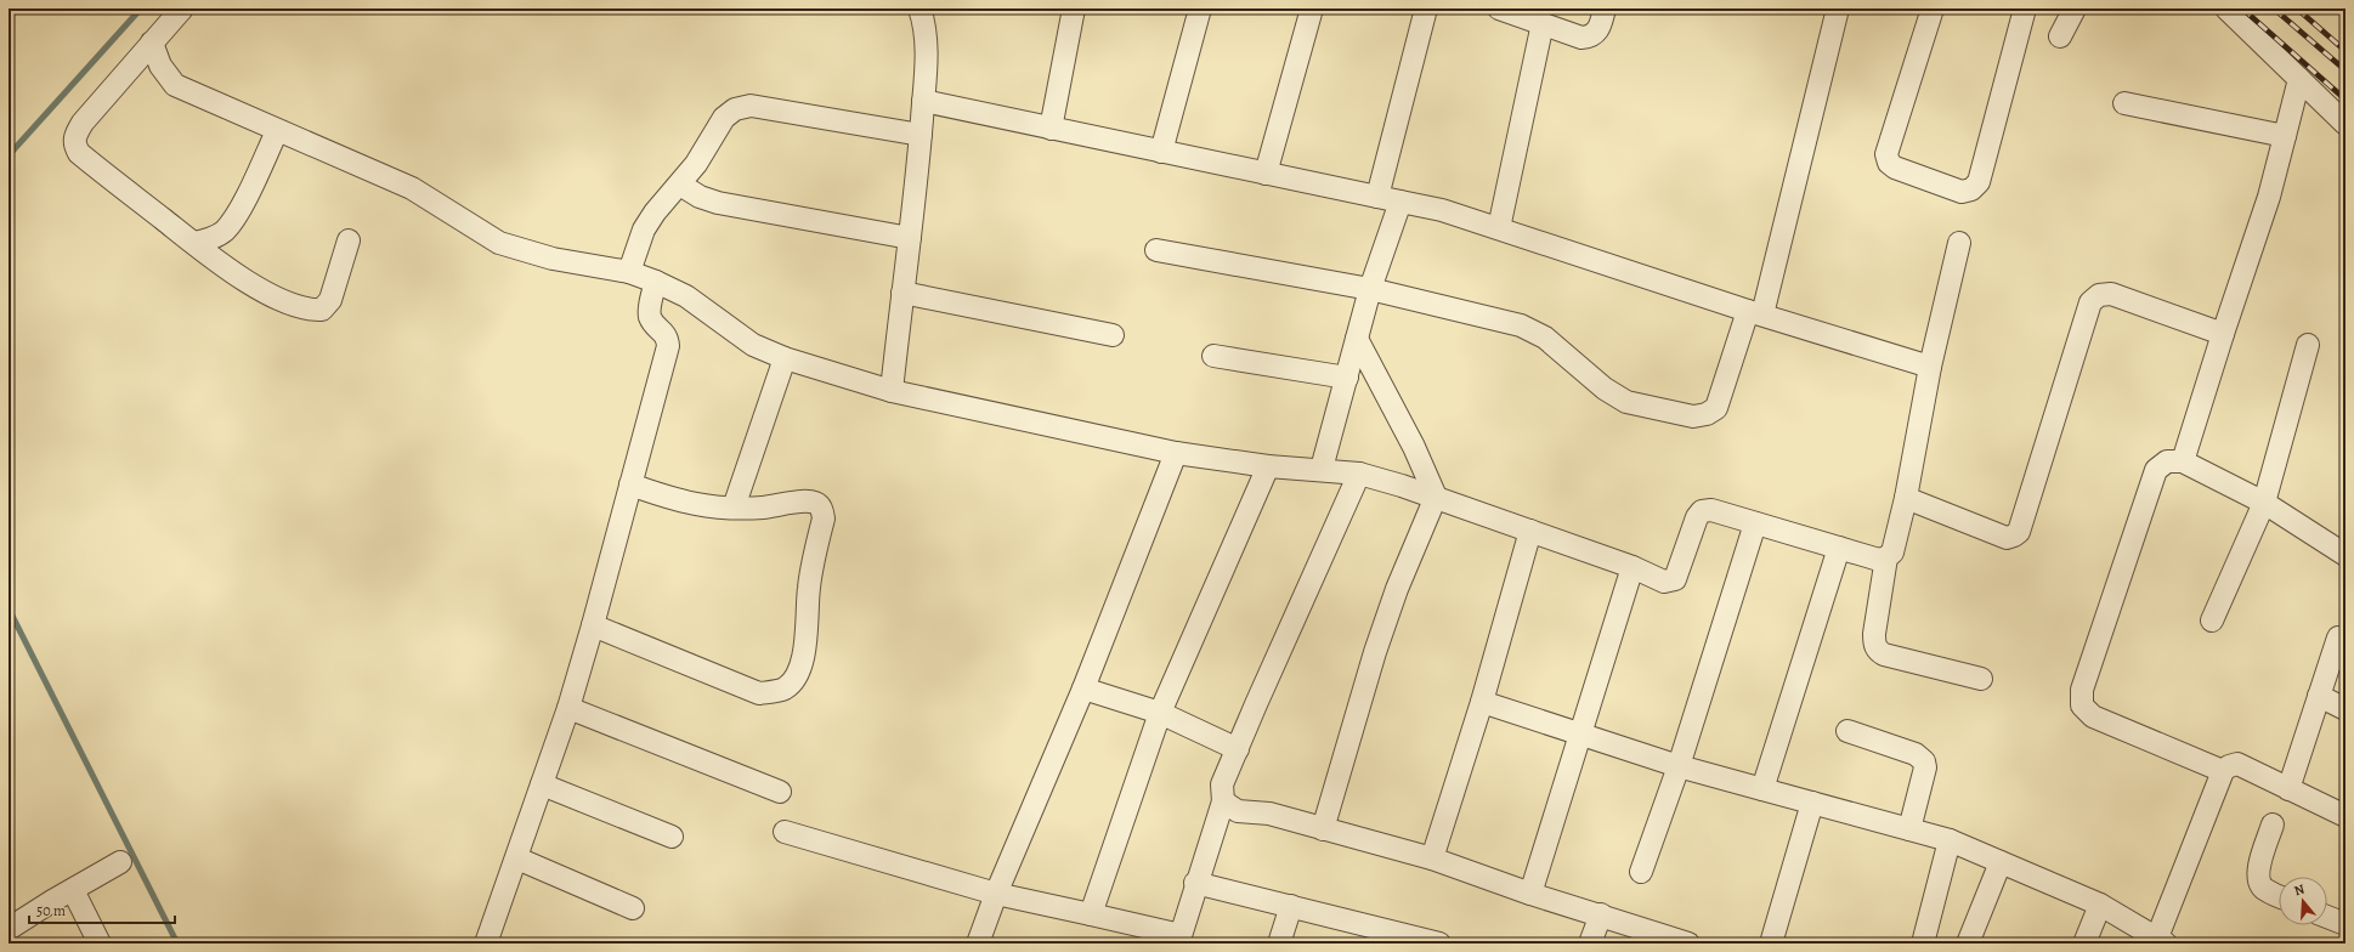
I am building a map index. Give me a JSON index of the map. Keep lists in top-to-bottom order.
{
  "scale_bar": "50 m",
  "north": "top"
}
